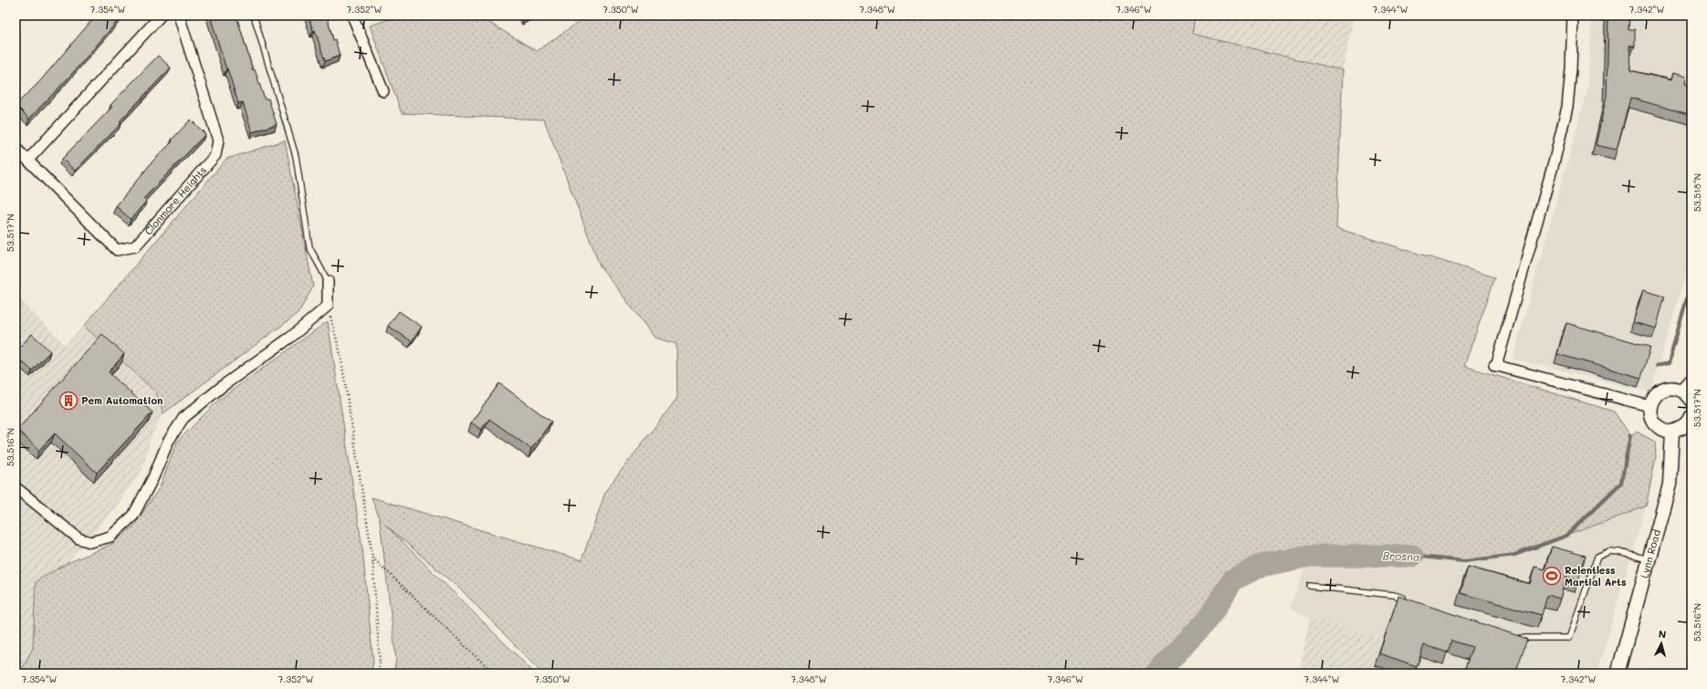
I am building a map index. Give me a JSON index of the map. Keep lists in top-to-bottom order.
{
  "streets": {
    "street": ["Clonmore Heights", "Lynn Road"]
  },
  "water": ["Brosna"],
  "places": {
    "building": ["Pem Automation"],
    "sports": ["Relentless Martial Arts"]
  },
  "north": "top",
  "coordinates": [
    "7.354°W",
    "7.352°W",
    "7.350°W",
    "7.348°W",
    "7.346°W",
    "7.344°W",
    "7.342°W",
    "53.518°N",
    "53.517°N",
    "53.516°N"
  ]
}
